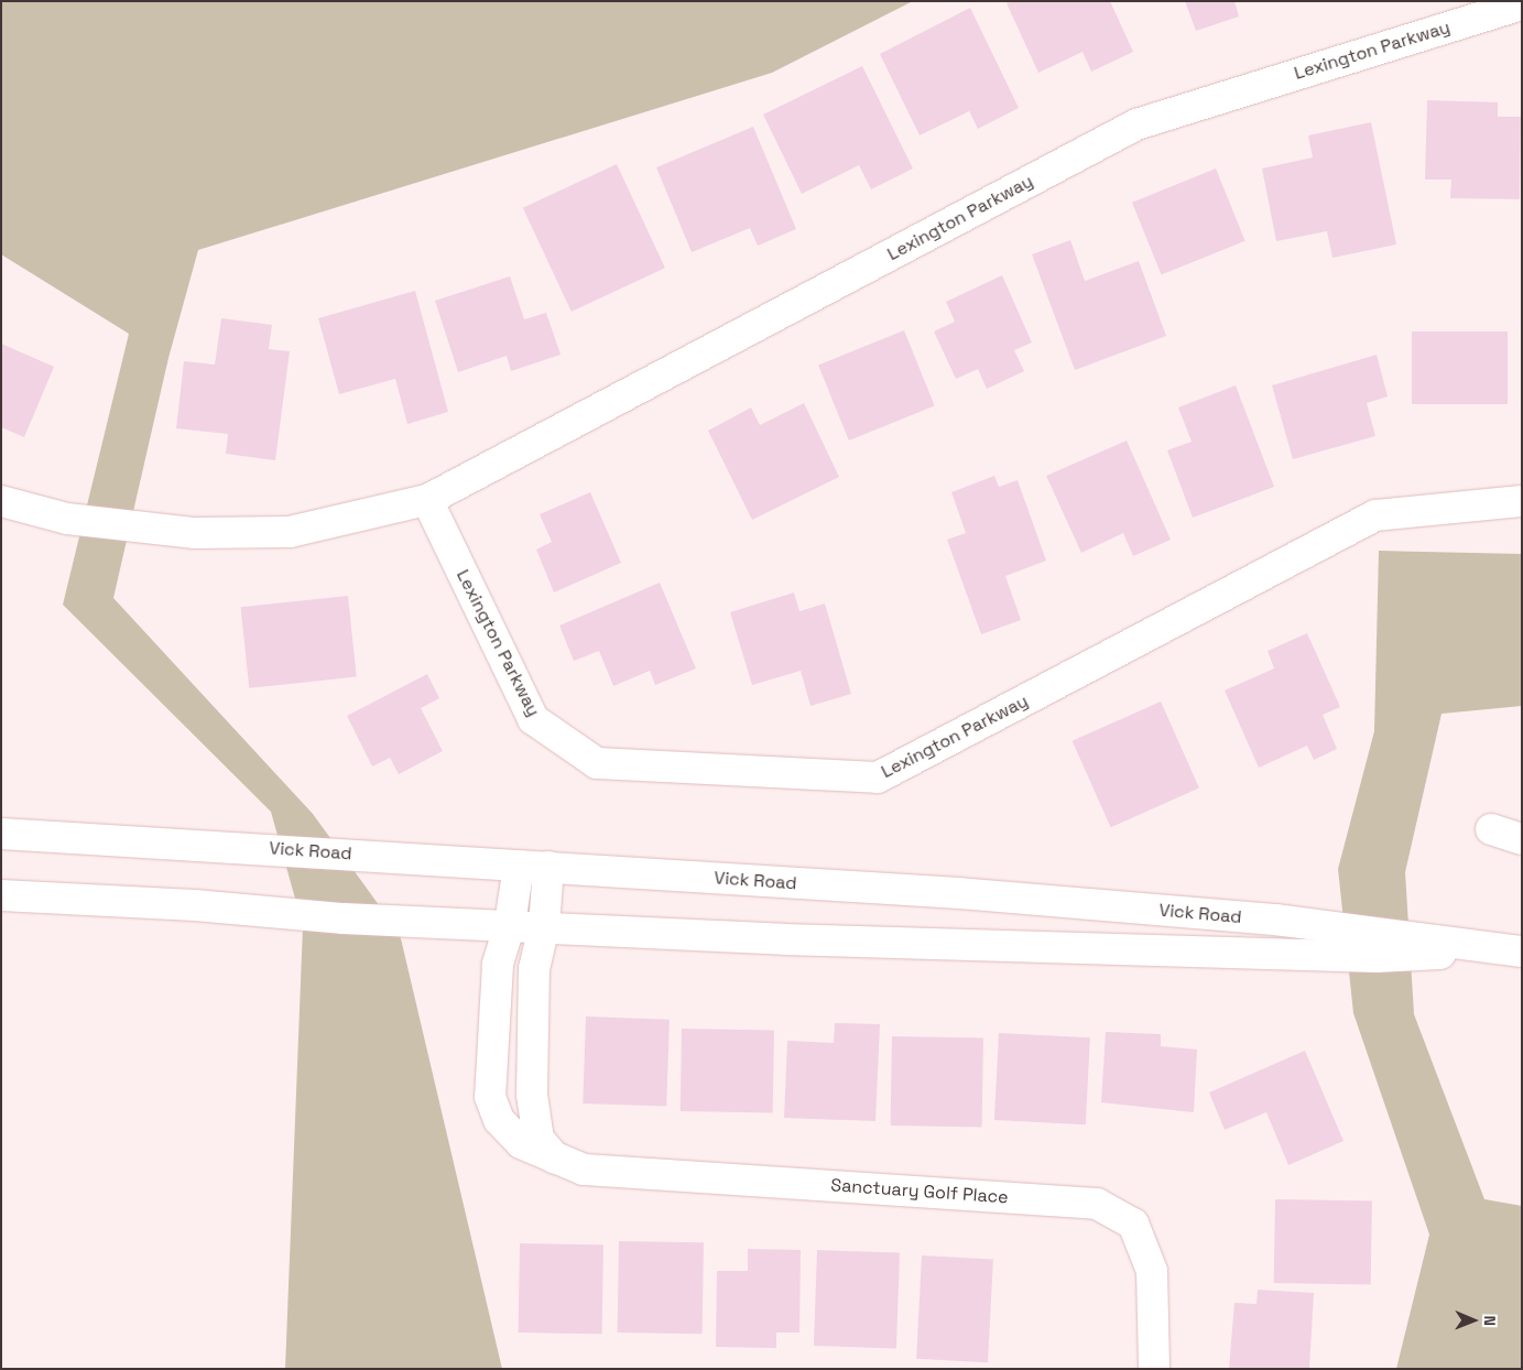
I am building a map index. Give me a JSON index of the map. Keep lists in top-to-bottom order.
{
  "streets": {
    "street": ["Lexington Parkway", "Vick Road", "Sanctuary Golf Place"]
  },
  "crossings": [
    ["Vick Road", "Sanctuary Golf Place"]
  ],
  "north": "right"
}
